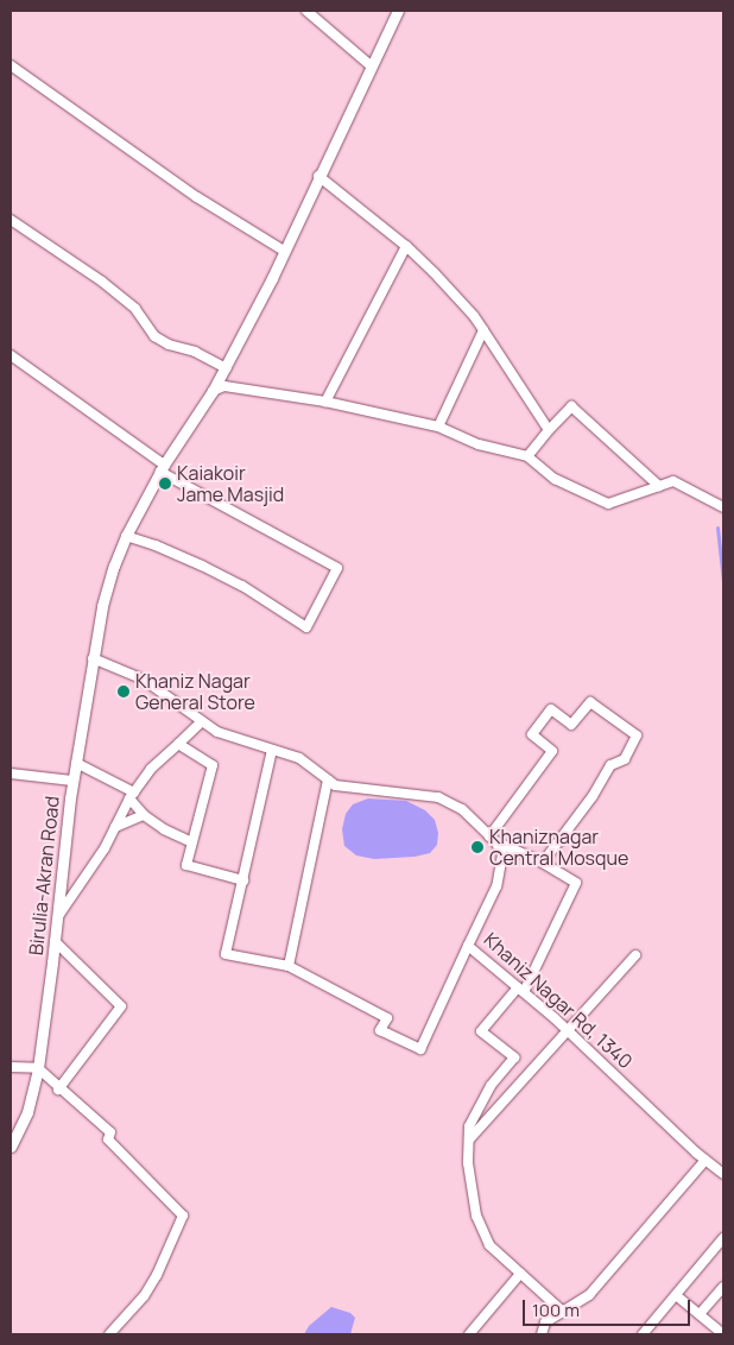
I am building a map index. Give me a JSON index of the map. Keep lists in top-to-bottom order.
{
  "streets": {
    "street": ["Birulia-Akran Road", "Khaniz Nagar Rd, 1340"]
  },
  "places": ["Kaiakoir Jame Masjid", "Khaniz Nagar General Store", "Khaniznagar Central Mosque"],
  "scale_bar": "100 m"
}
